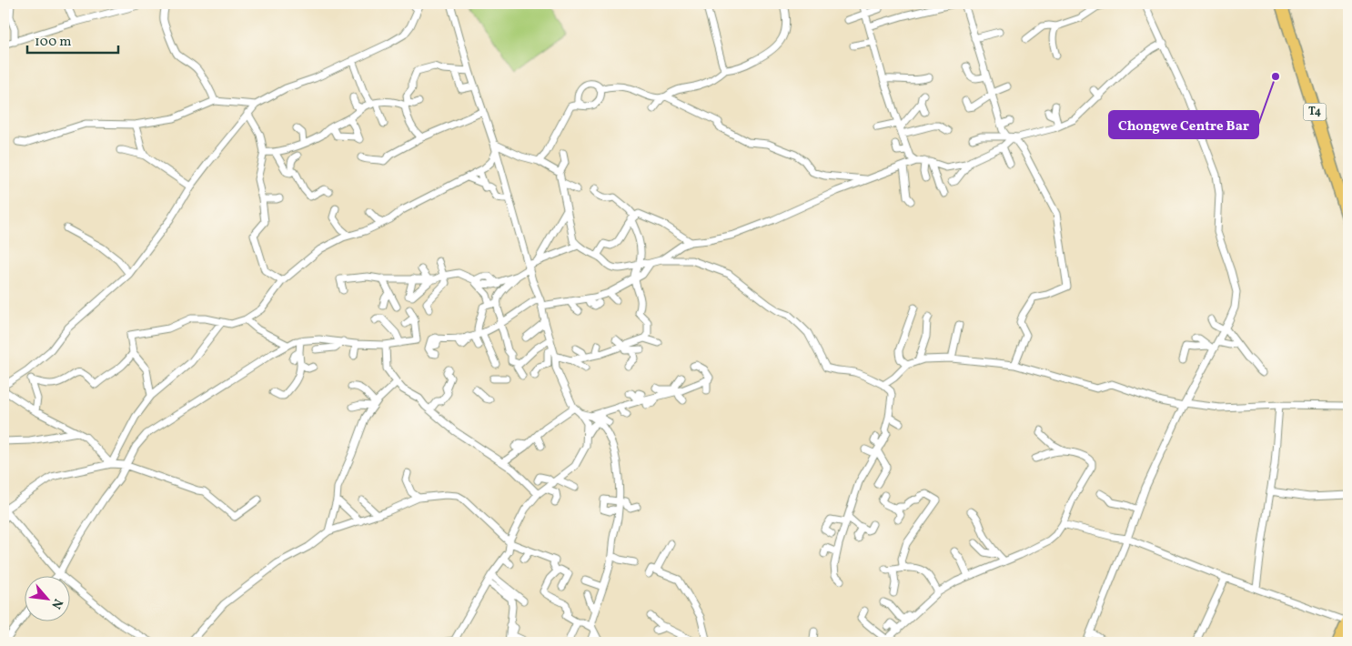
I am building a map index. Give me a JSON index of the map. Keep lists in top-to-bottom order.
{
  "streets": {
    "highway": ["T4"]
  },
  "places": ["Chongwe Centre Bar"],
  "scale_bar": "100 m",
  "north": "bottom right"
}
